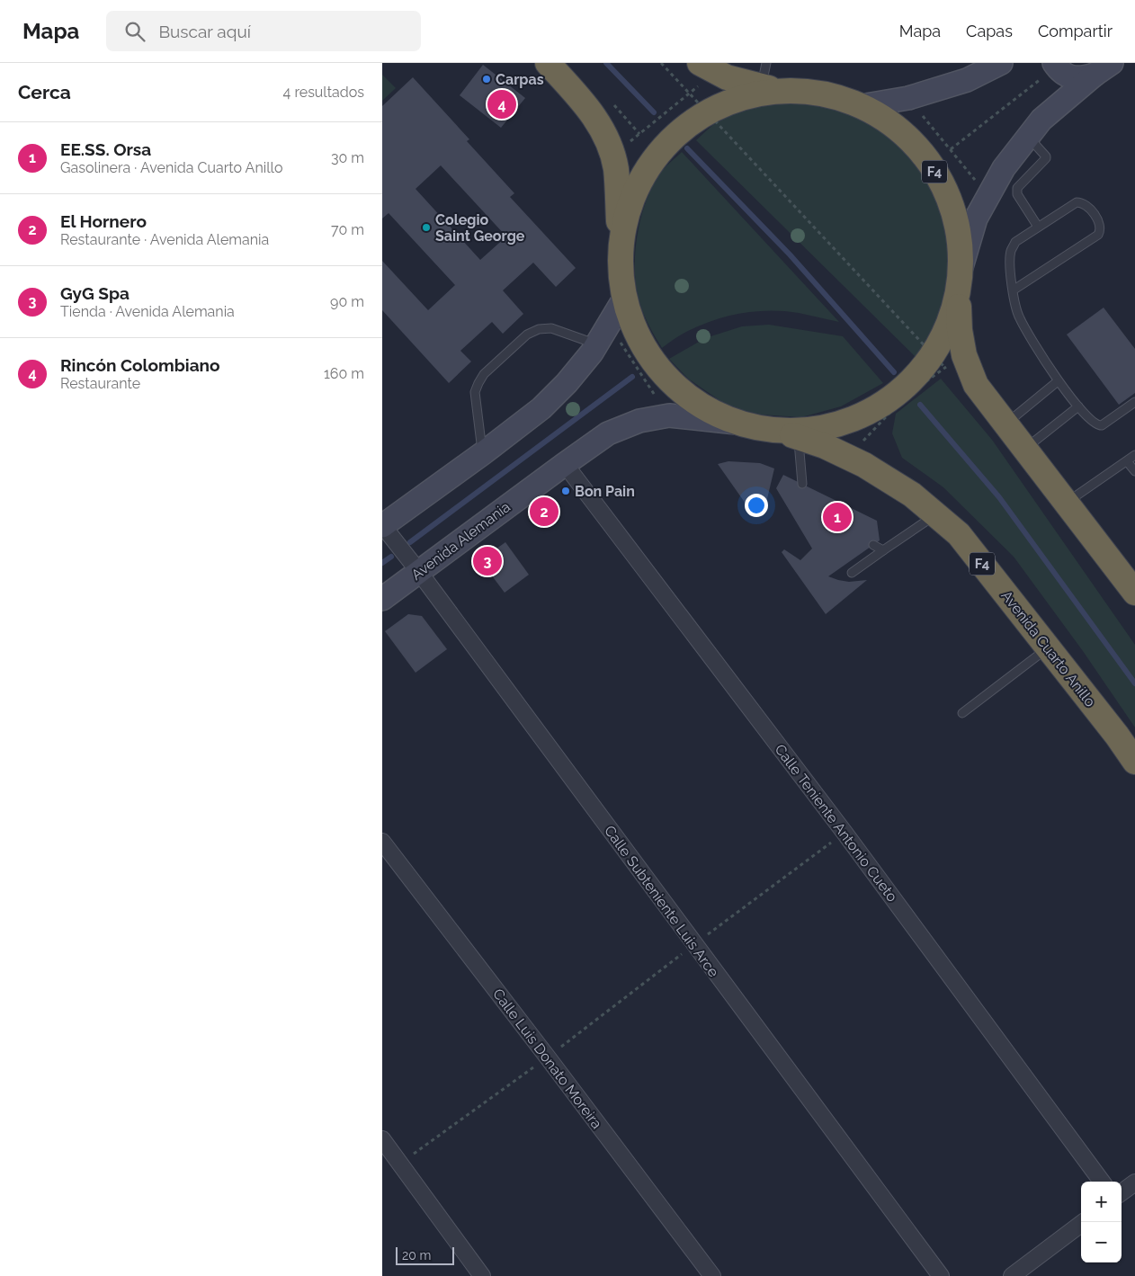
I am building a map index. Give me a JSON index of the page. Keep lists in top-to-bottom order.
{
  "streets": {
    "highway": ["F4", "Avenida Cuarto Anillo"],
    "main road": ["Avenida Alemania"],
    "street": ["Calle Teniente Antonio Cueto", "Calle Subteniente Luis Arce", "Calle Luis Donato Moreira"]
  },
  "crossings": [
    ["F4", "Avenida Alemania"],
    ["F4", "Avenida Cuarto Anillo"],
    ["Avenida Alemania", "Calle Teniente Antonio Cueto"],
    ["Avenida Alemania", "Calle Subteniente Luis Arce"]
  ],
  "places": ["Carpas", "Colegio Saint George", "Bon Pain"],
  "scale_bar": "20 m",
  "page": {
    "header": "Mapa",
    "search": "Buscar aquí",
    "nav": ["Mapa", "Capas", "Compartir"],
    "heading": ["Cerca", "4 resultados"],
    "pins": [
      "4",
      "2",
      "1",
      "3"
    ],
    "list": [
      {
        "mark": "1",
        "name": "EE.SS. Orsa",
        "note": "Gasolinera · Avenida Cuarto Anillo",
        "value": "30 m"
      },
      {
        "mark": "2",
        "name": "El Hornero",
        "note": "Restaurante · Avenida Alemania",
        "value": "70 m"
      },
      {
        "mark": "3",
        "name": "GyG Spa",
        "note": "Tienda · Avenida Alemania",
        "value": "90 m"
      },
      {
        "mark": "4",
        "name": "Rincón Colombiano",
        "note": "Restaurante",
        "value": "160 m"
      }
    ],
    "map_buttons": ["+", "−"],
    "scale": "20 m"
  }
}
